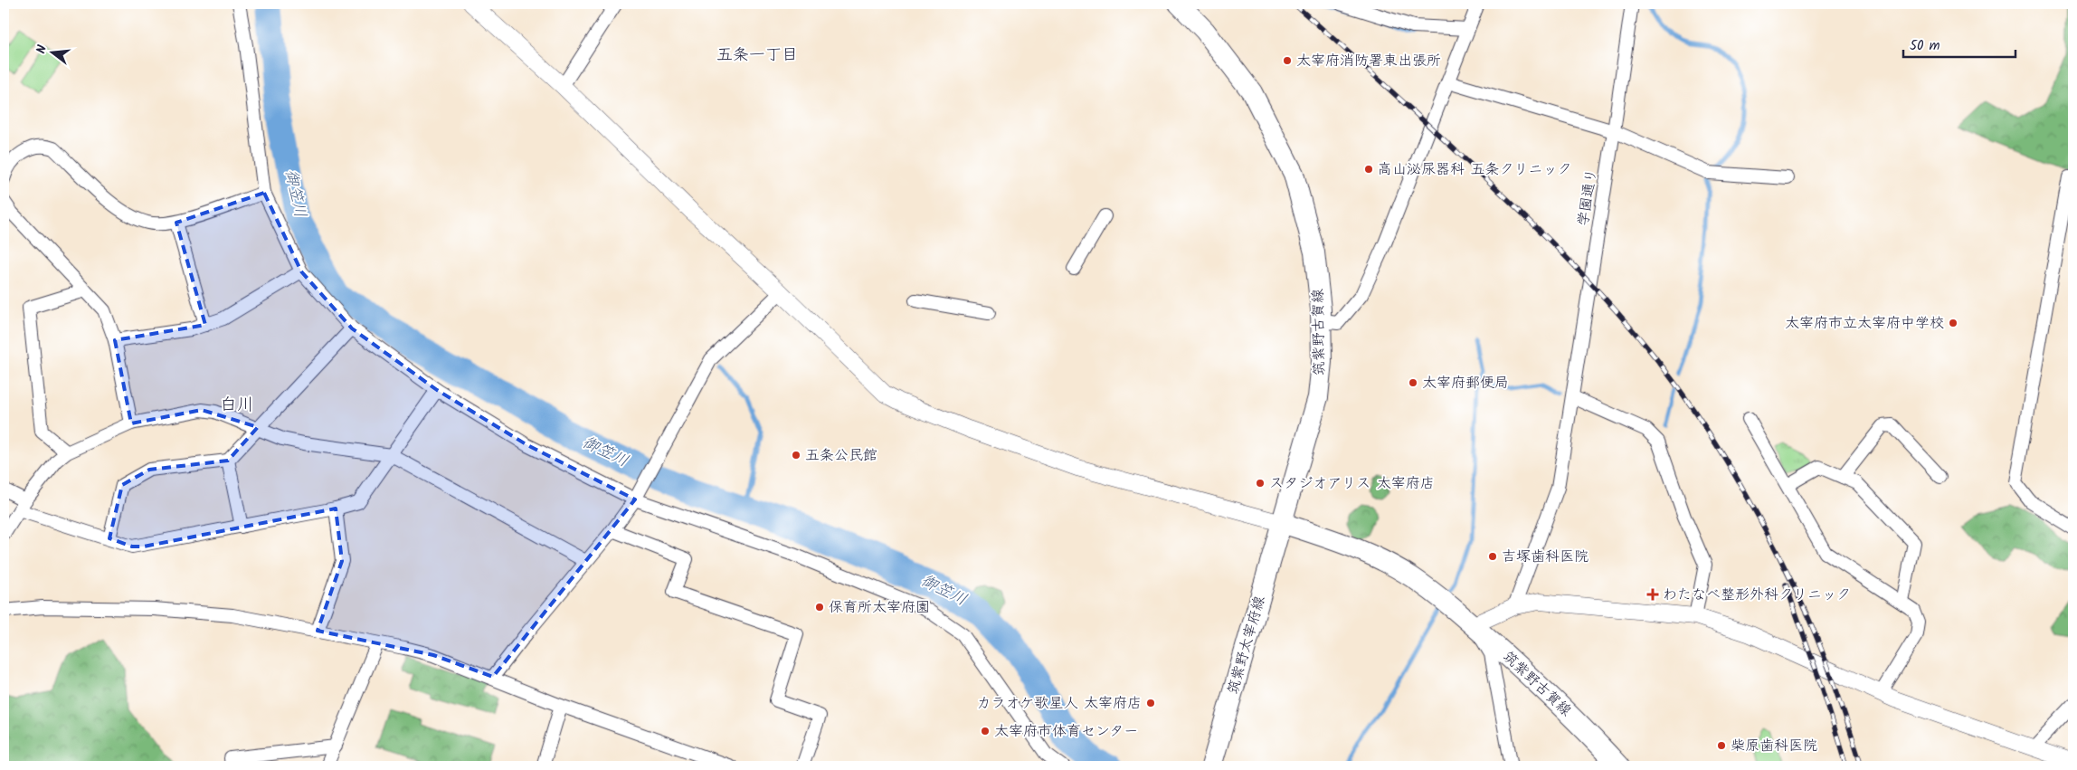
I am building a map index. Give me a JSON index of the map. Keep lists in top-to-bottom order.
{
  "streets": {
    "main road": ["筑紫野古賀線", "筑紫野太宰府線"],
    "street": ["学園通り"]
  },
  "crossings": [
    ["筑紫野古賀線", "筑紫野太宰府線"]
  ],
  "districts": ["五条一丁目", "白川"],
  "water": ["御笠川"],
  "places": {
    "other": [
      "太宰府消防署東出張所",
      "高山泌尿器科 五条クリニック",
      "太宰府市立太宰府中学校",
      "太宰府郵便局",
      "五条公民館",
      "スタジオアリス 太宰府店",
      "吉塚歯科医院",
      "保育所太宰府園",
      "カラオケ歌星人 太宰府店",
      "太宰府市体育センター",
      "柴原歯科医院"
    ],
    "health": ["わたなべ整形外科クリニック"]
  },
  "scale_bar": "50 m",
  "north": "left"
}
